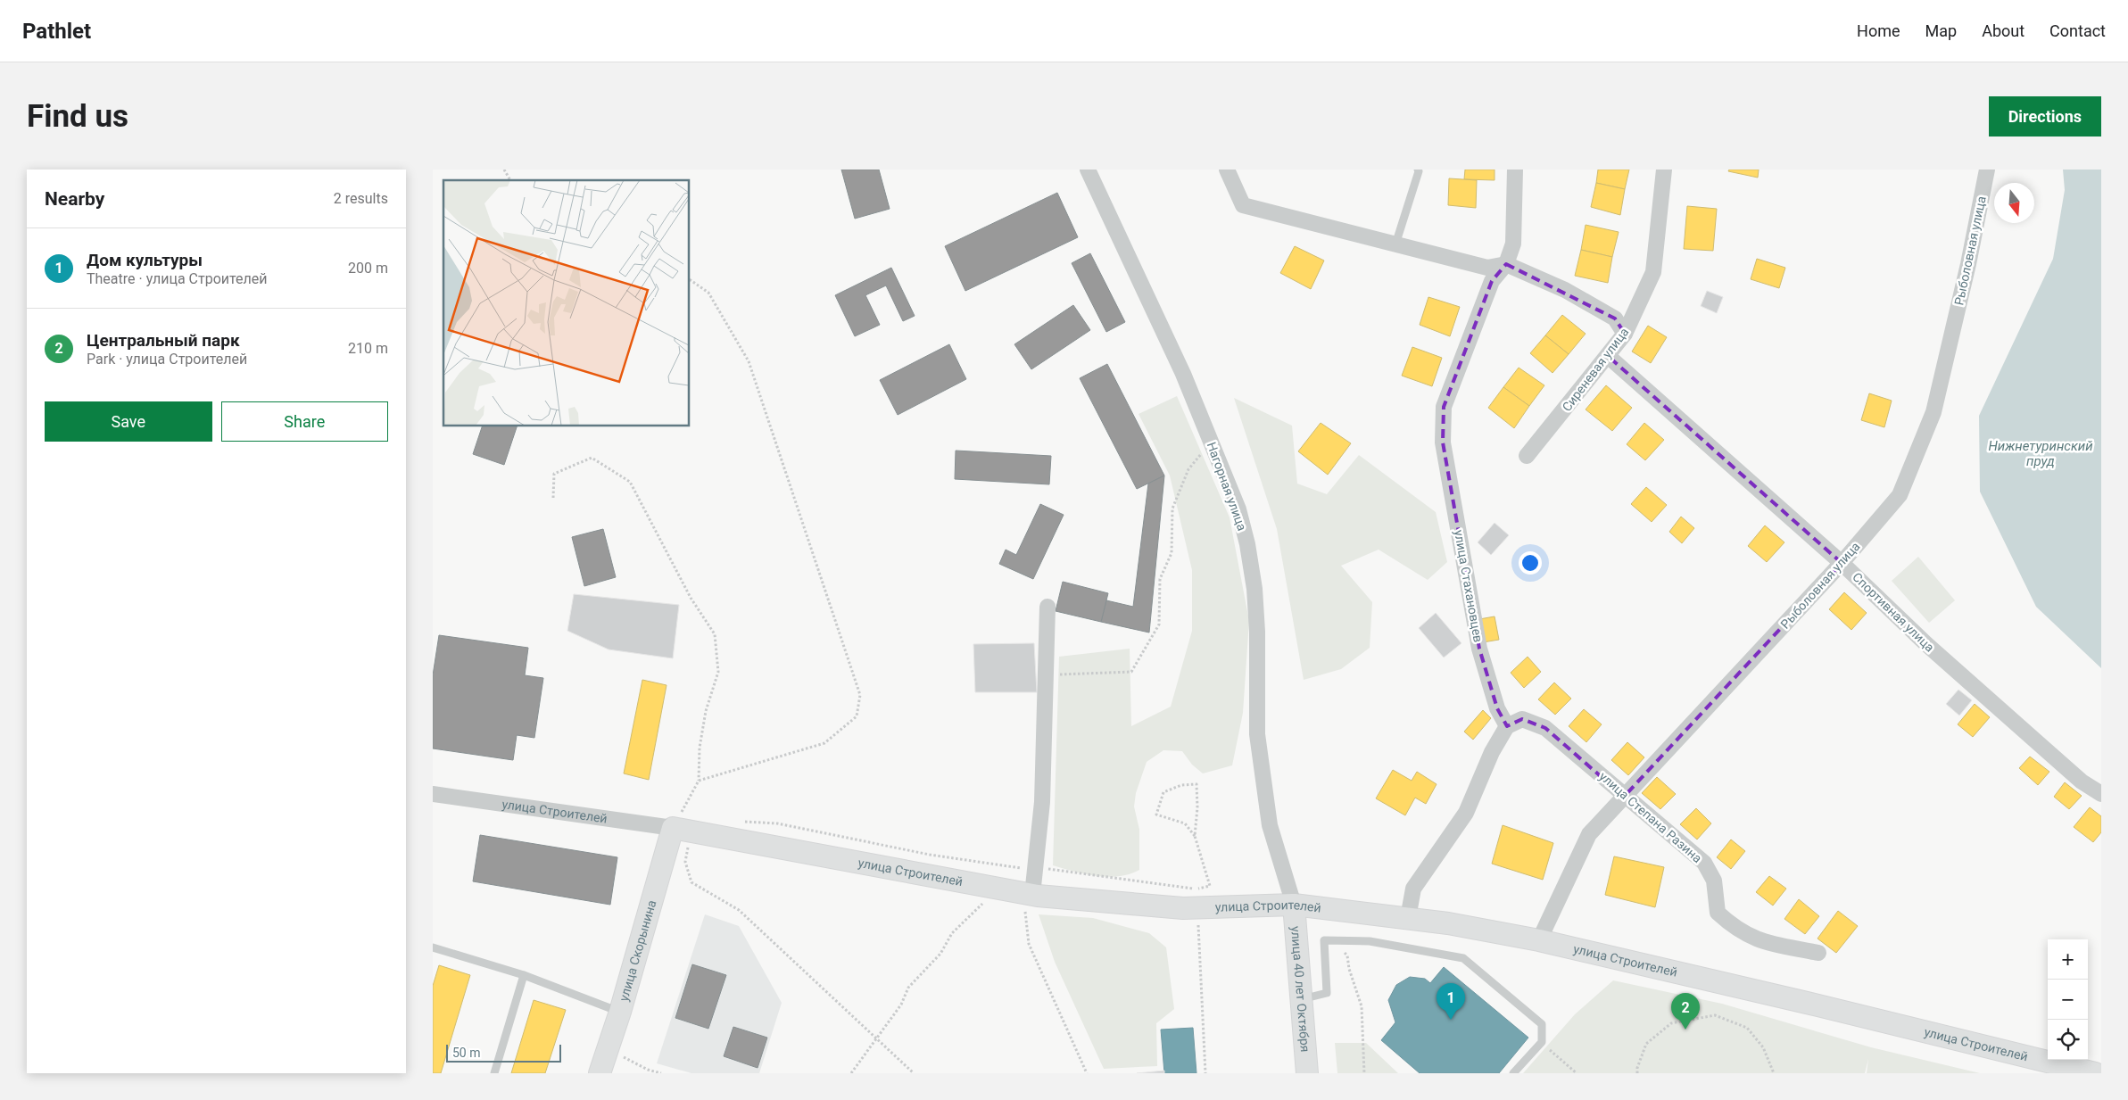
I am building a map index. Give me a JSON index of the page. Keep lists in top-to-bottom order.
{
  "streets": {
    "main road": ["улица Строителей", "улица Скорынина", "улица 40 лет Октября"],
    "street": [
      "Рыболовная улица",
      "Сиреневая улица",
      "Нагорная улица",
      "улица Стахановцев",
      "Спортивная улица",
      "улица Степана Разина"
    ]
  },
  "crossings": [
    ["Рыболовная улица", "Спортивная улица"],
    ["Рыболовная улица", "улица Строителей"],
    ["Рыболовная улица", "улица Степана Разина"],
    ["Сиреневая улица", "Спортивная улица"],
    ["Нагорная улица", "улица Строителей"],
    ["Нагорная улица", "улица 40 лет Октября"],
    ["улица Стахановцев", "улица Степана Разина"],
    ["улица Строителей", "улица Скорынина"],
    ["улица Строителей", "улица 40 лет Октября"]
  ],
  "water": ["Нижнетуринский пруд"],
  "scale_bar": "50 m",
  "north": "bottom",
  "page": {
    "header": "Pathlet",
    "nav": [
      "Home",
      "Map",
      "About",
      "Contact"
    ],
    "buttons": [
      "Directions",
      ["Save", "Share"]
    ],
    "title": "Find us",
    "heading": ["Nearby", "2 results"],
    "list": [
      {
        "mark": "1",
        "name": "Дом культуры",
        "note": "Theatre · улица Строителей",
        "value": "200 m"
      },
      {
        "mark": "2",
        "name": "Центральный парк",
        "note": "Park · улица Строителей",
        "value": "210 m"
      }
    ],
    "map_buttons": ["+", "−"],
    "pins": ["1", "2"],
    "scale": "50 m"
  }
}
